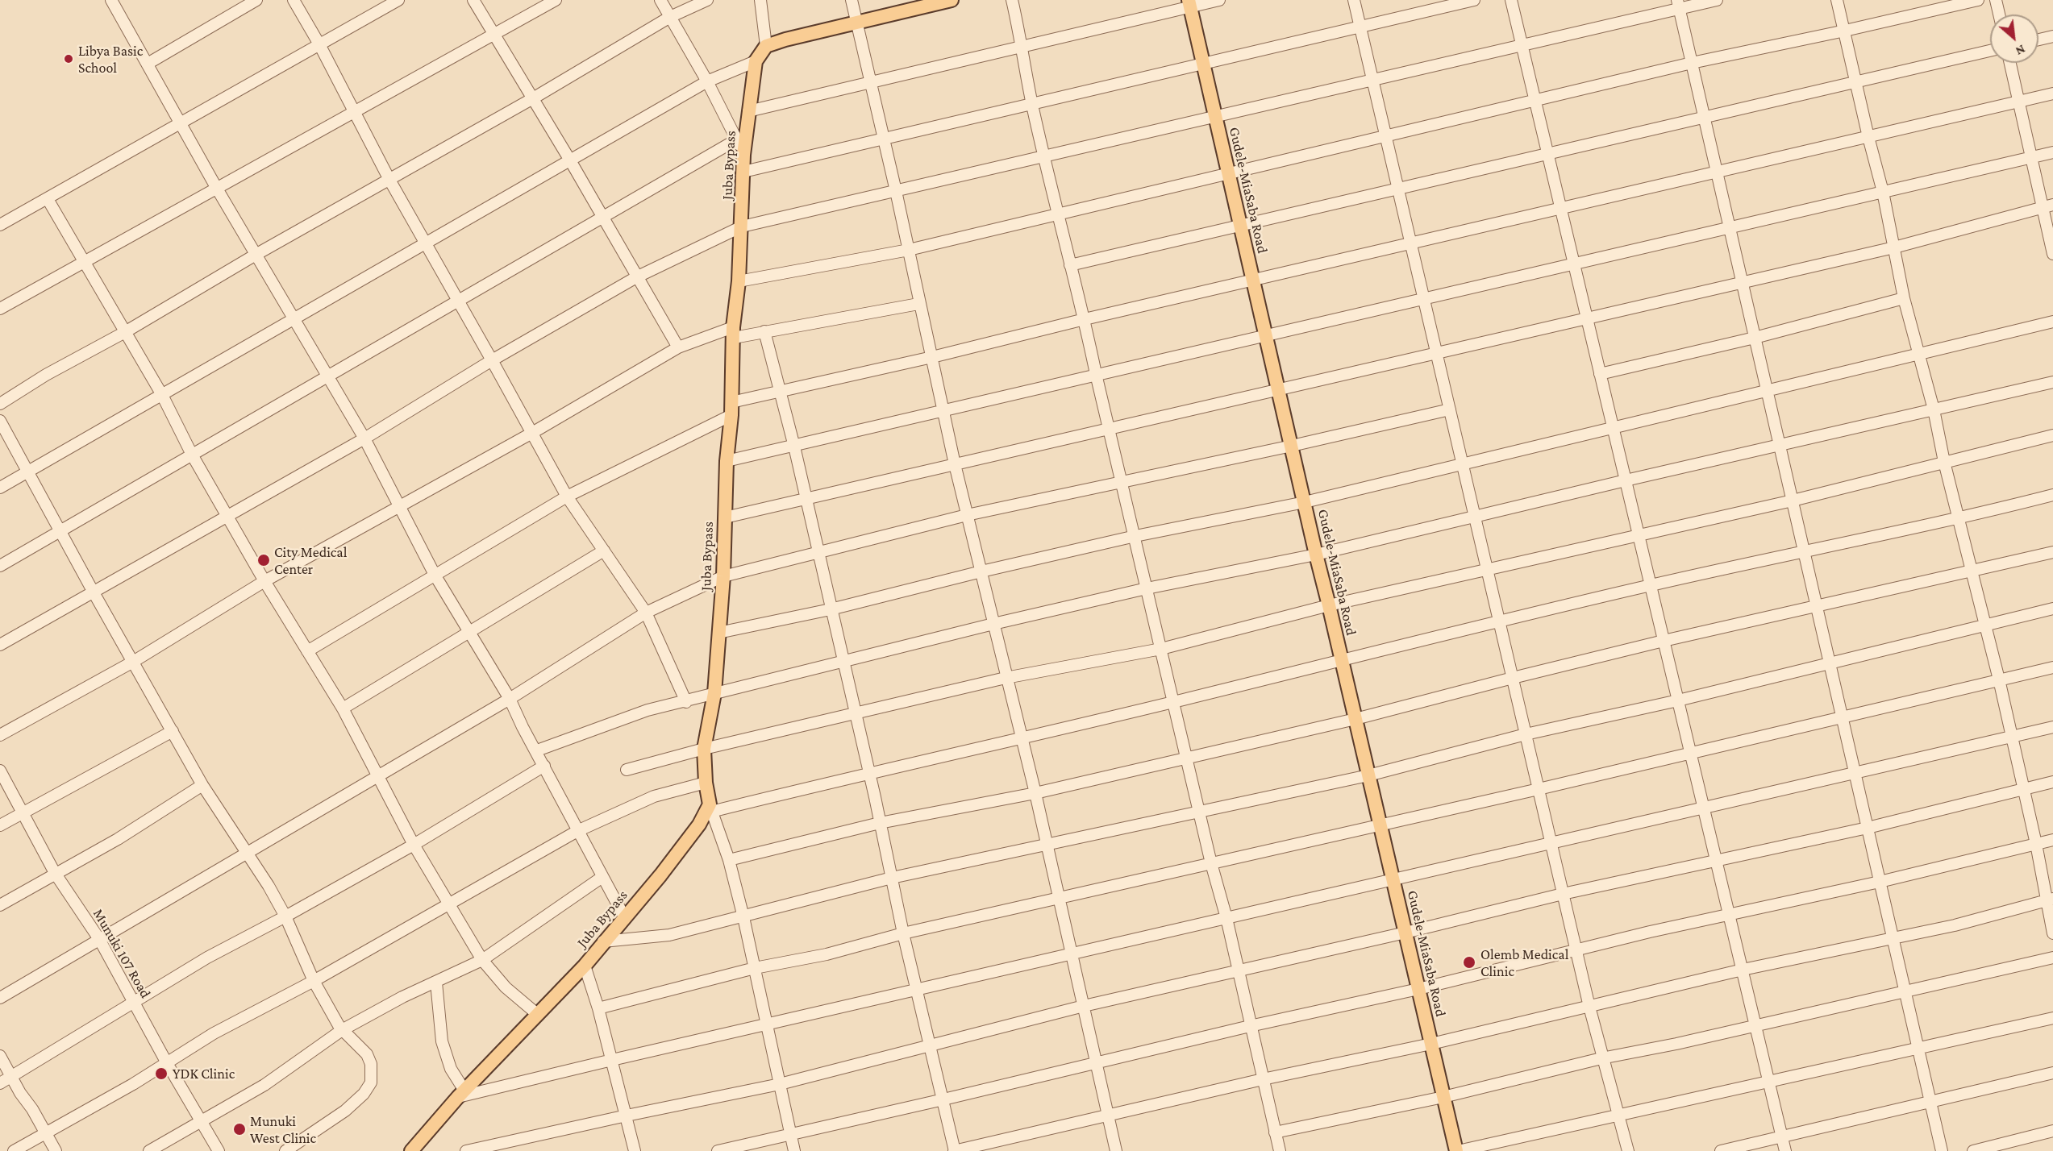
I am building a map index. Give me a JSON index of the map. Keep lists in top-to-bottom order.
{
  "streets": {
    "main road": ["Juba Bypass", "Gudele-MiaSaba Road"],
    "street": ["Munuki 107 Road"]
  },
  "places": [
    "Libya Basic School",
    "City Medical Center",
    "Olemb Medical Clinic",
    "YDK Clinic",
    "Munuki West Clinic"
  ],
  "north": "bottom right"
}
